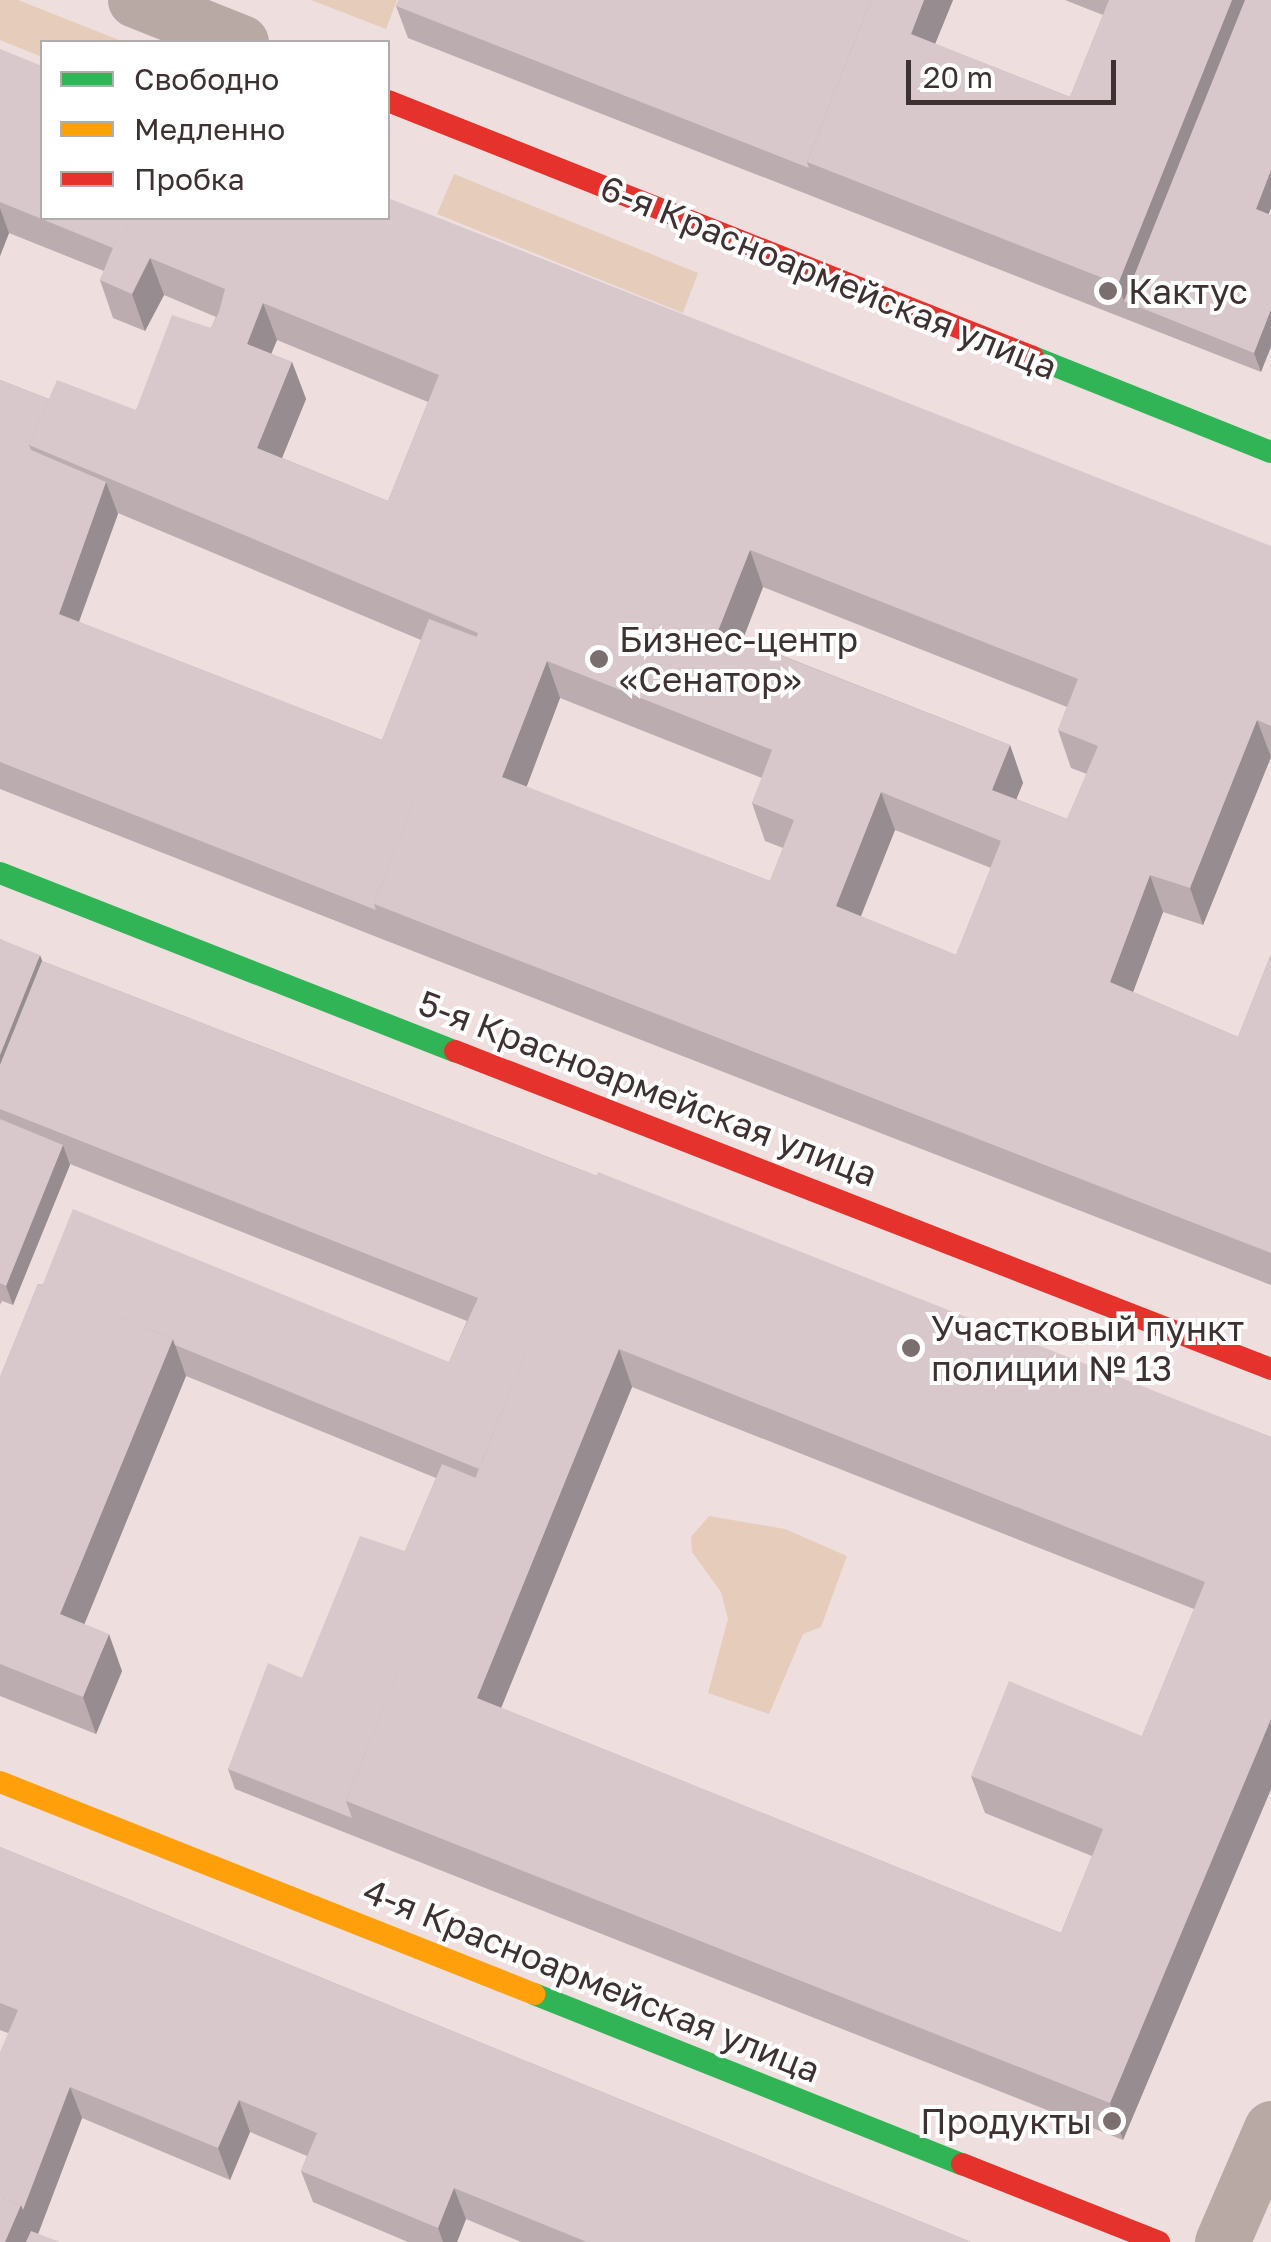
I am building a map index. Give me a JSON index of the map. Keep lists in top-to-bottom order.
{
  "streets": {
    "street": ["6-я Красноармейская улица", "5-я Красноармейская улица", "4-я Красноармейская улица"]
  },
  "places": [
    "Кактус",
    "Бизнес-центр «Сенатор»",
    "Участковый пункт полиции № 13",
    "Продукты"
  ],
  "legend": ["Свободно", "Медленно", "Пробка"],
  "scale_bar": "20 m"
}
